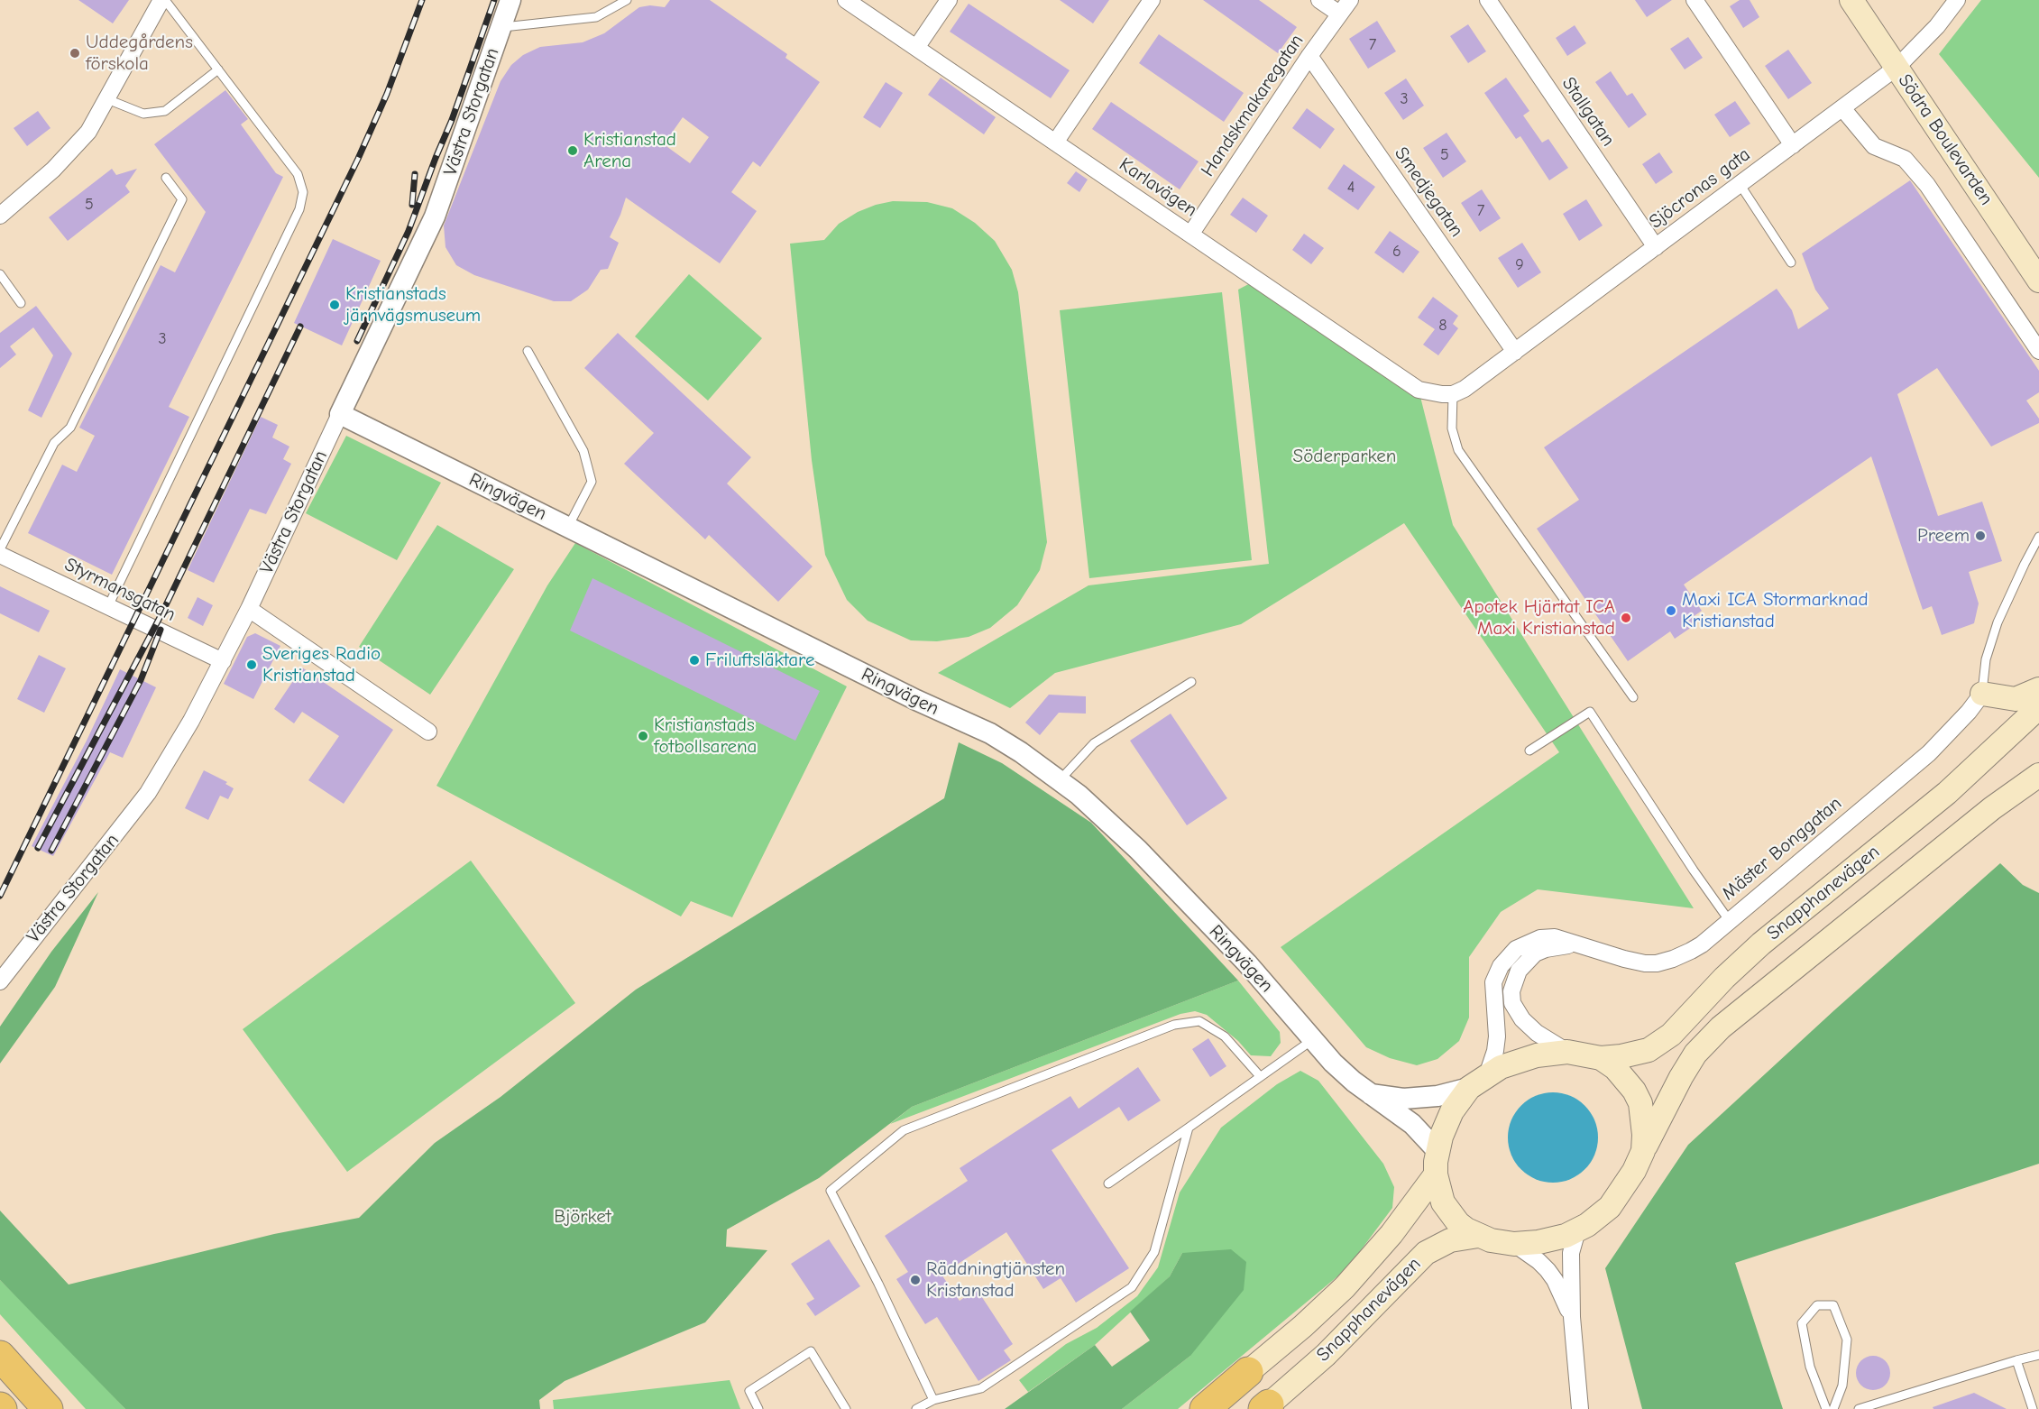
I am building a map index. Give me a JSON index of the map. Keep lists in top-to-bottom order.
{
  "streets": {
    "main road": ["Södra Boulevarden", "Snapphanevägen"],
    "street": [
      "Handskmakaregatan",
      "Västra Storgatan",
      "Stallgatan",
      "Karlavägen",
      "Sjöcronas gata",
      "Smedjegatan",
      "Ringvägen",
      "Styrmansgatan",
      "Mäster Bonggatan"
    ]
  },
  "crossings": [
    ["Handskmakaregatan", "Karlavägen"],
    ["Handskmakaregatan", "Smedjegatan"],
    ["Västra Storgatan", "Ringvägen"],
    ["Västra Storgatan", "Styrmansgatan"],
    ["Stallgatan", "Sjöcronas gata"],
    ["Södra Boulevarden", "Sjöcronas gata"],
    ["Karlavägen", "Sjöcronas gata"],
    ["Sjöcronas gata", "Smedjegatan"]
  ],
  "parks": ["Söderparken", "Björket"],
  "places": [
    "Uddegårdens förskola",
    "Kristianstad Arena",
    "Kristianstads järnvägsmuseum",
    "Preem",
    "Maxi ICA Stormarknad Kristianstad",
    "Apotek Hjärtat ICA Maxi Kristianstad",
    "Friluftsläktare",
    "Sveriges Radio Kristianstad",
    "Kristianstads fotbollsarena",
    "Räddningtjänsten Kristanstad"
  ],
  "house_numbers": [
    "7",
    "3",
    "5",
    "4",
    "5",
    "7",
    "6",
    "9",
    "8",
    "3"
  ]
}
